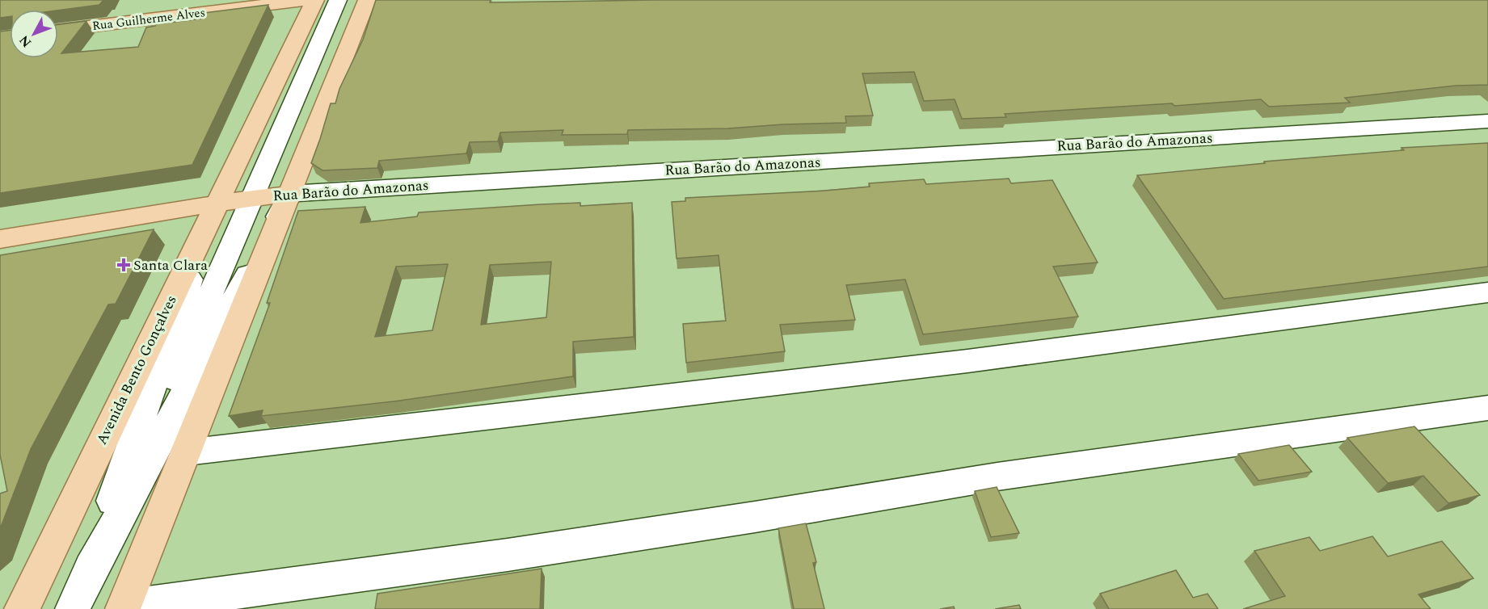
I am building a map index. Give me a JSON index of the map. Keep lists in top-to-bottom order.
{
  "streets": {
    "main road": ["Rua Guilherme Alves", "Rua Barão do Amazonas", "Avenida Bento Gonçalves"]
  },
  "crossings": [
    ["Rua Barão do Amazonas", "Avenida Bento Gonçalves"]
  ],
  "places": {
    "health": ["Santa Clara"]
  },
  "north": "bottom left"
}
